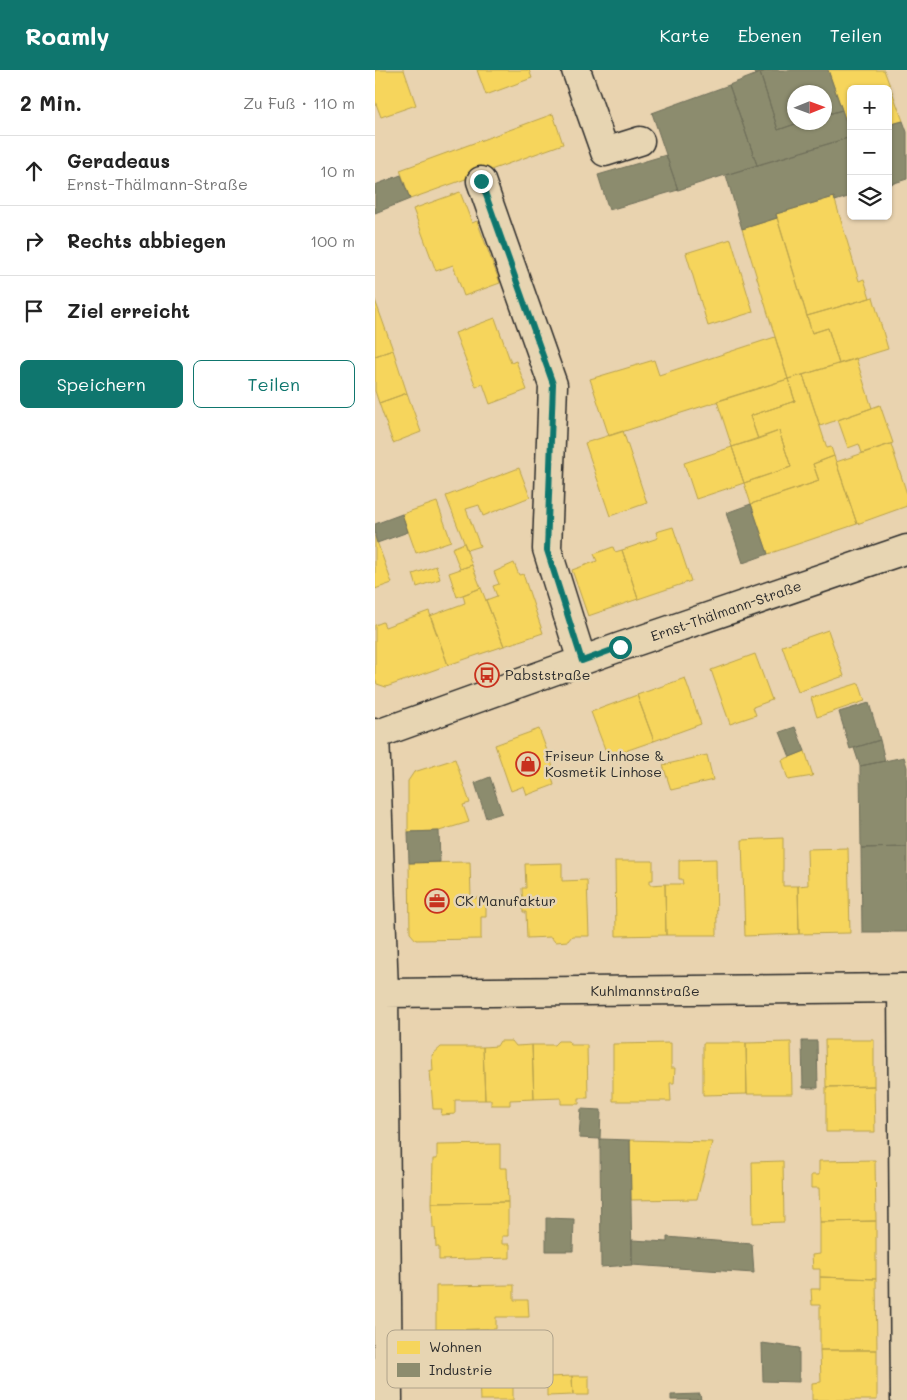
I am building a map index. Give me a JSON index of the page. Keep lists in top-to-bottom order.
{
  "streets": {
    "street": ["Ernst-Thälmann-Straße", "Kuhlmannstraße"]
  },
  "places": {
    "bus stop": ["Pabststraße"],
    "shop": ["Friseur Linhose & Kosmetik Linhose"],
    "office": ["CK Manufaktur"]
  },
  "legend": ["Wohnen", "Industrie"],
  "north": "right",
  "page": {
    "header": "Roamly",
    "nav": ["Karte", "Ebenen", "Teilen"],
    "heading": ["2 Min.", "Zu Fuß · 110 m"],
    "map_buttons": ["+", "−"],
    "list": [
      ["Geradeaus", "Ernst-Thälmann-Straße", "10 m"],
      ["Rechts abbiegen", "100 m"],
      "Ziel erreicht"
    ],
    "buttons": ["Speichern", "Teilen"]
  }
}
